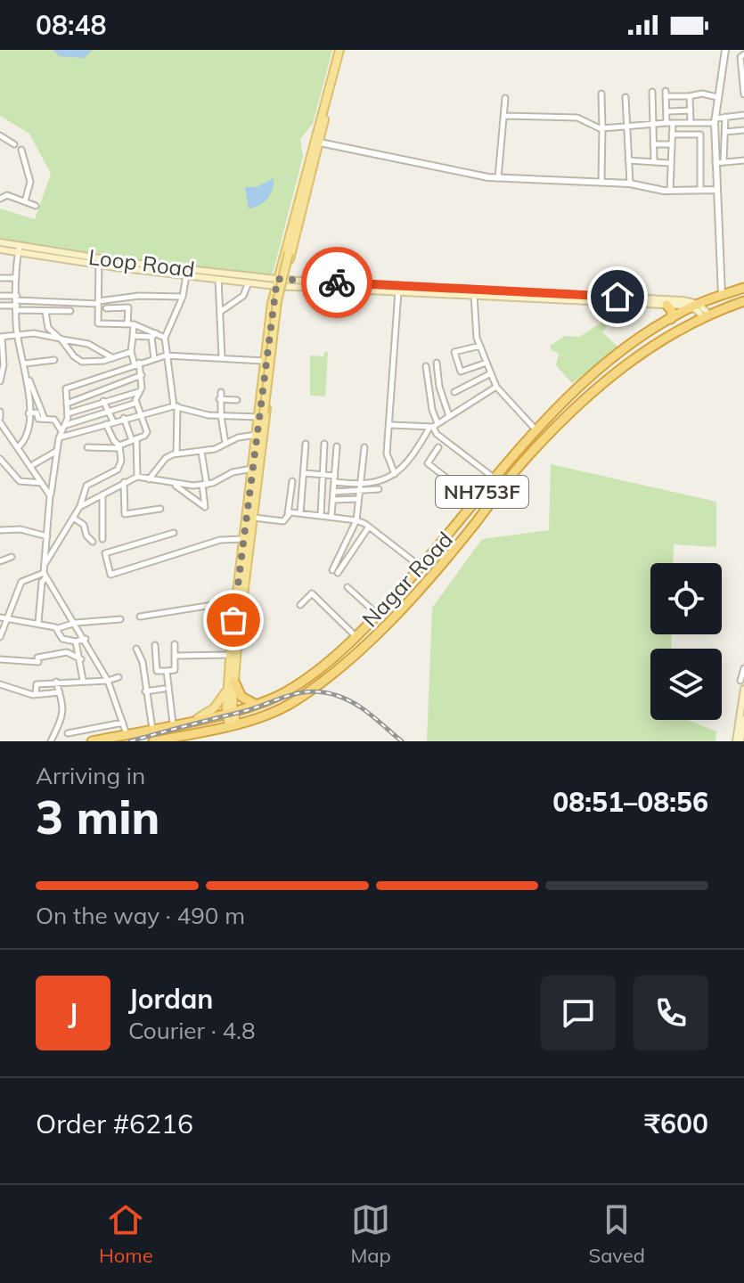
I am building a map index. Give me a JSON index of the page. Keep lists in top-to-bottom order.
{
  "streets": {
    "highway": ["NH753F", "Nagar Road"],
    "main road": ["Loop Road"]
  },
  "page": {
    "status": "08:48",
    "heading": ["3 min", "Arriving in", "08:51–08:56"],
    "panel": [
      "Jordan",
      "Courier · 4.8",
      "Order #6216",
      "₹600"
    ],
    "bar": "On the way · 490 m",
    "round": "J",
    "tabs": ["Home", "Map", "Saved"]
  }
}
